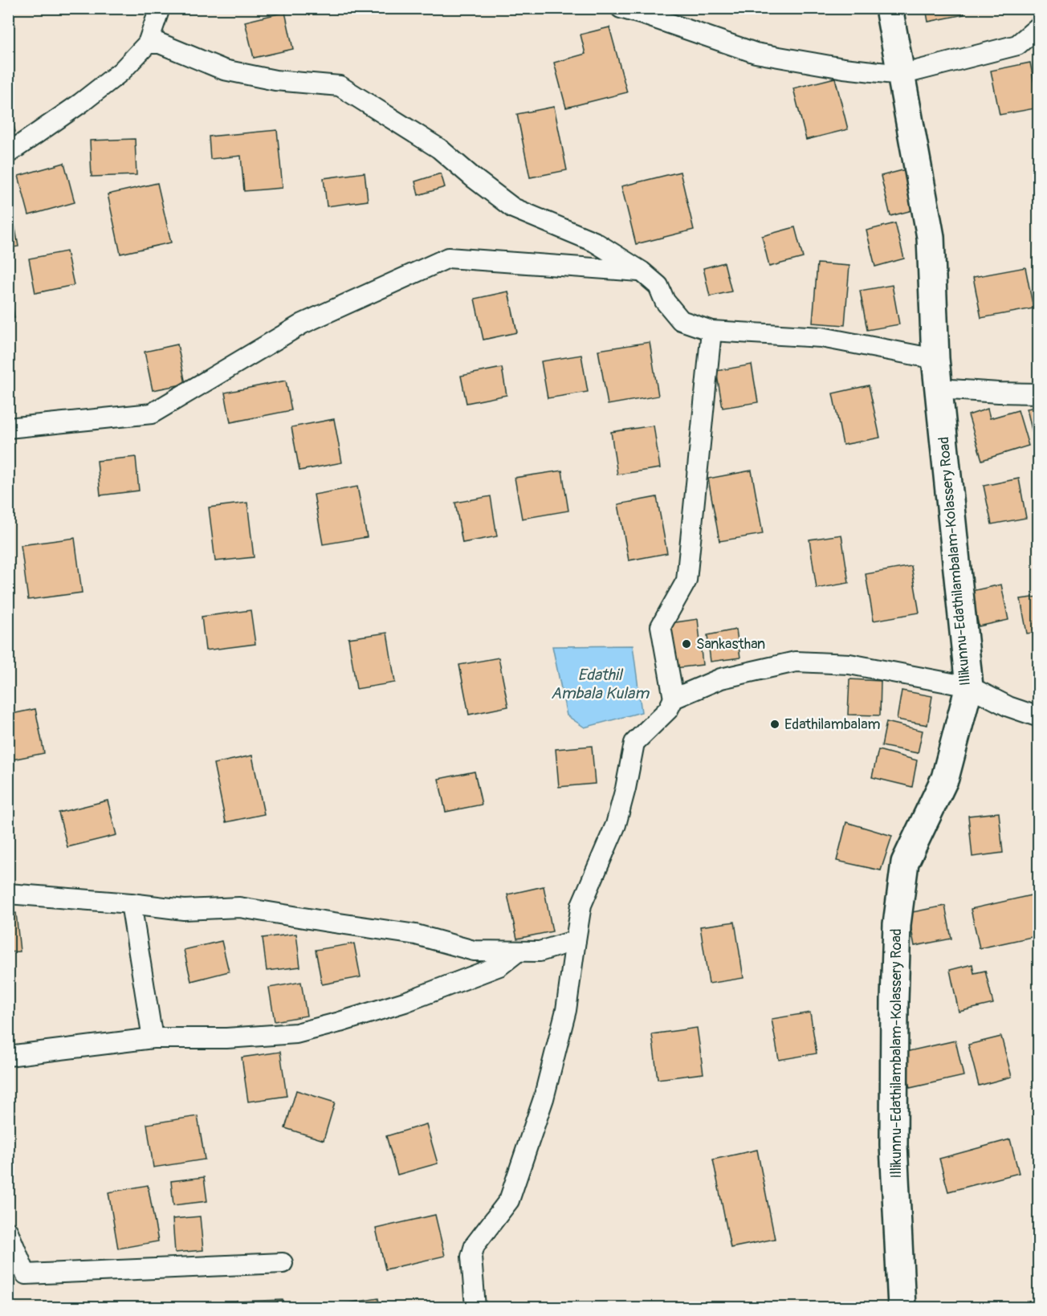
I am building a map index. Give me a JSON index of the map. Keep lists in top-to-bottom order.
{
  "streets": {
    "main road": ["Illikunnu-Edathilambalam-Kolassery Road"]
  },
  "water": ["Edathil Ambala Kulam"],
  "places": ["Sankasthan", "Edathilambalam"]
}
